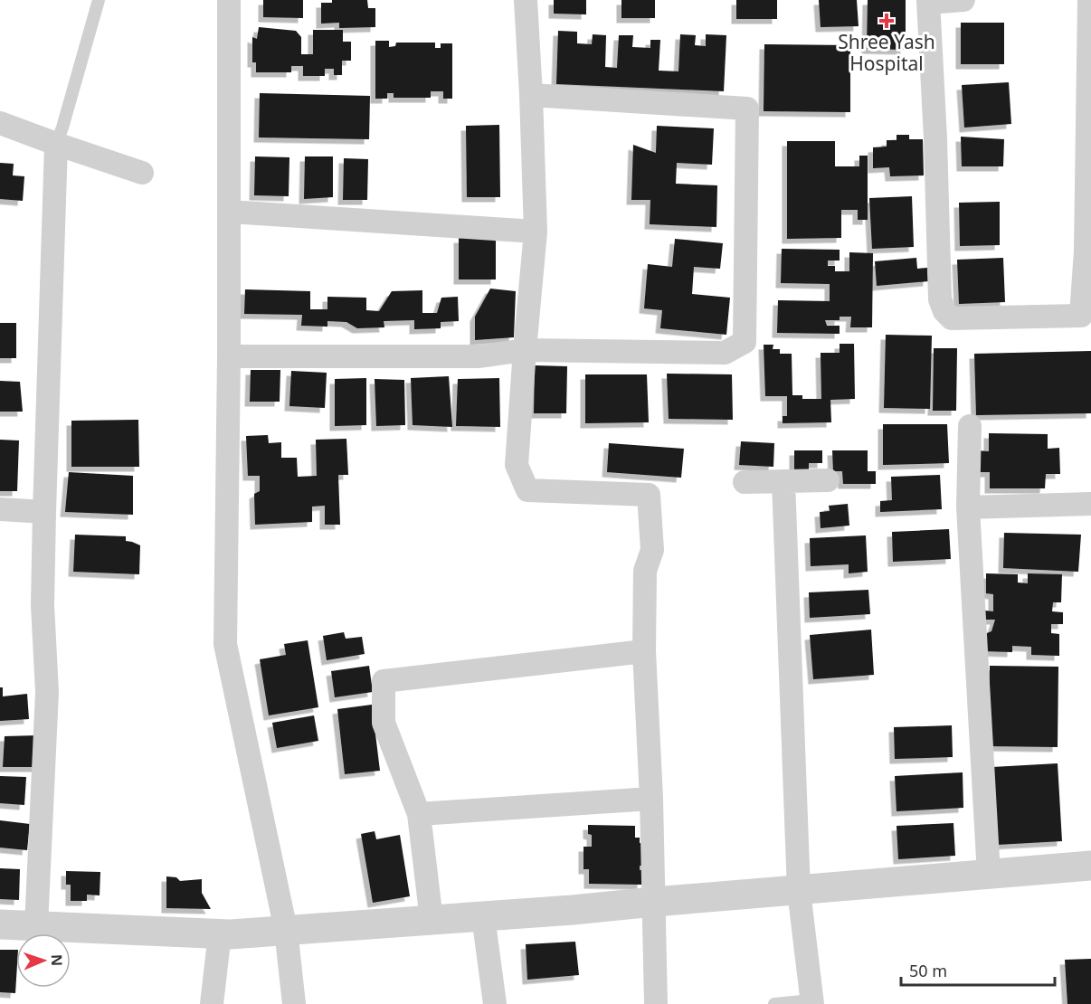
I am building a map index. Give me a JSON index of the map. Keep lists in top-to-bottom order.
{
  "places": {
    "health": ["Shree Yash Hospital"]
  },
  "scale_bar": "50 m",
  "north": "right"
}
